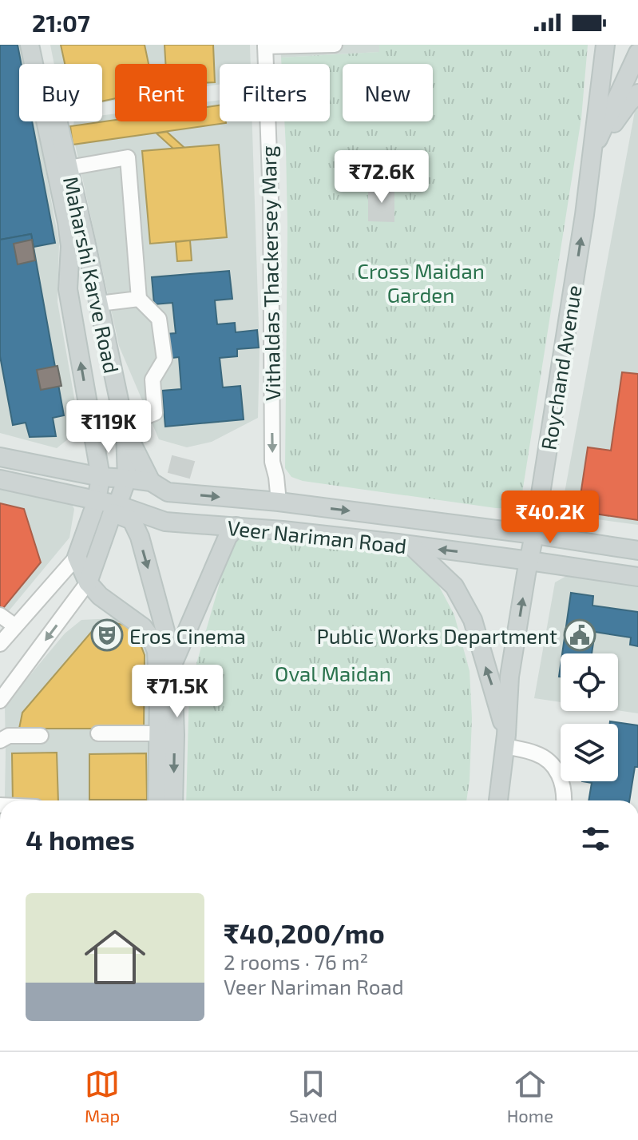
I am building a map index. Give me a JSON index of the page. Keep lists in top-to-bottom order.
{
  "streets": {
    "main road": ["Maharshi Karve Road", "Roychand Avenue", "Veer Nariman Road"],
    "street": ["Vithaldas Thackersey Marg"]
  },
  "crossings": [
    ["Vithaldas Thackersey Marg", "Veer Nariman Road"],
    ["Maharshi Karve Road", "Veer Nariman Road"],
    ["Roychand Avenue", "Veer Nariman Road"]
  ],
  "one_way": ["Vithaldas Thackersey Marg", "Roychand Avenue"],
  "parks": ["Cross Maidan Garden", "Oval Maidan"],
  "places": {
    "theatre": ["Eros Cinema"],
    "public building": ["Public Works Department"]
  },
  "page": {
    "status": "21:07",
    "chip": [
      "Buy",
      "Rent",
      "Filters",
      "New"
    ],
    "price": [
      "₹72.6K",
      "₹119K",
      "₹40.2K",
      "₹71.5K"
    ],
    "heading": "4 homes",
    "list": [
      {
        "name": "₹40,200/mo",
        "note": "2 rooms · 76 m² · Veer Nariman Road"
      }
    ],
    "tabs": ["Map", "Saved", "Home"]
  }
}
